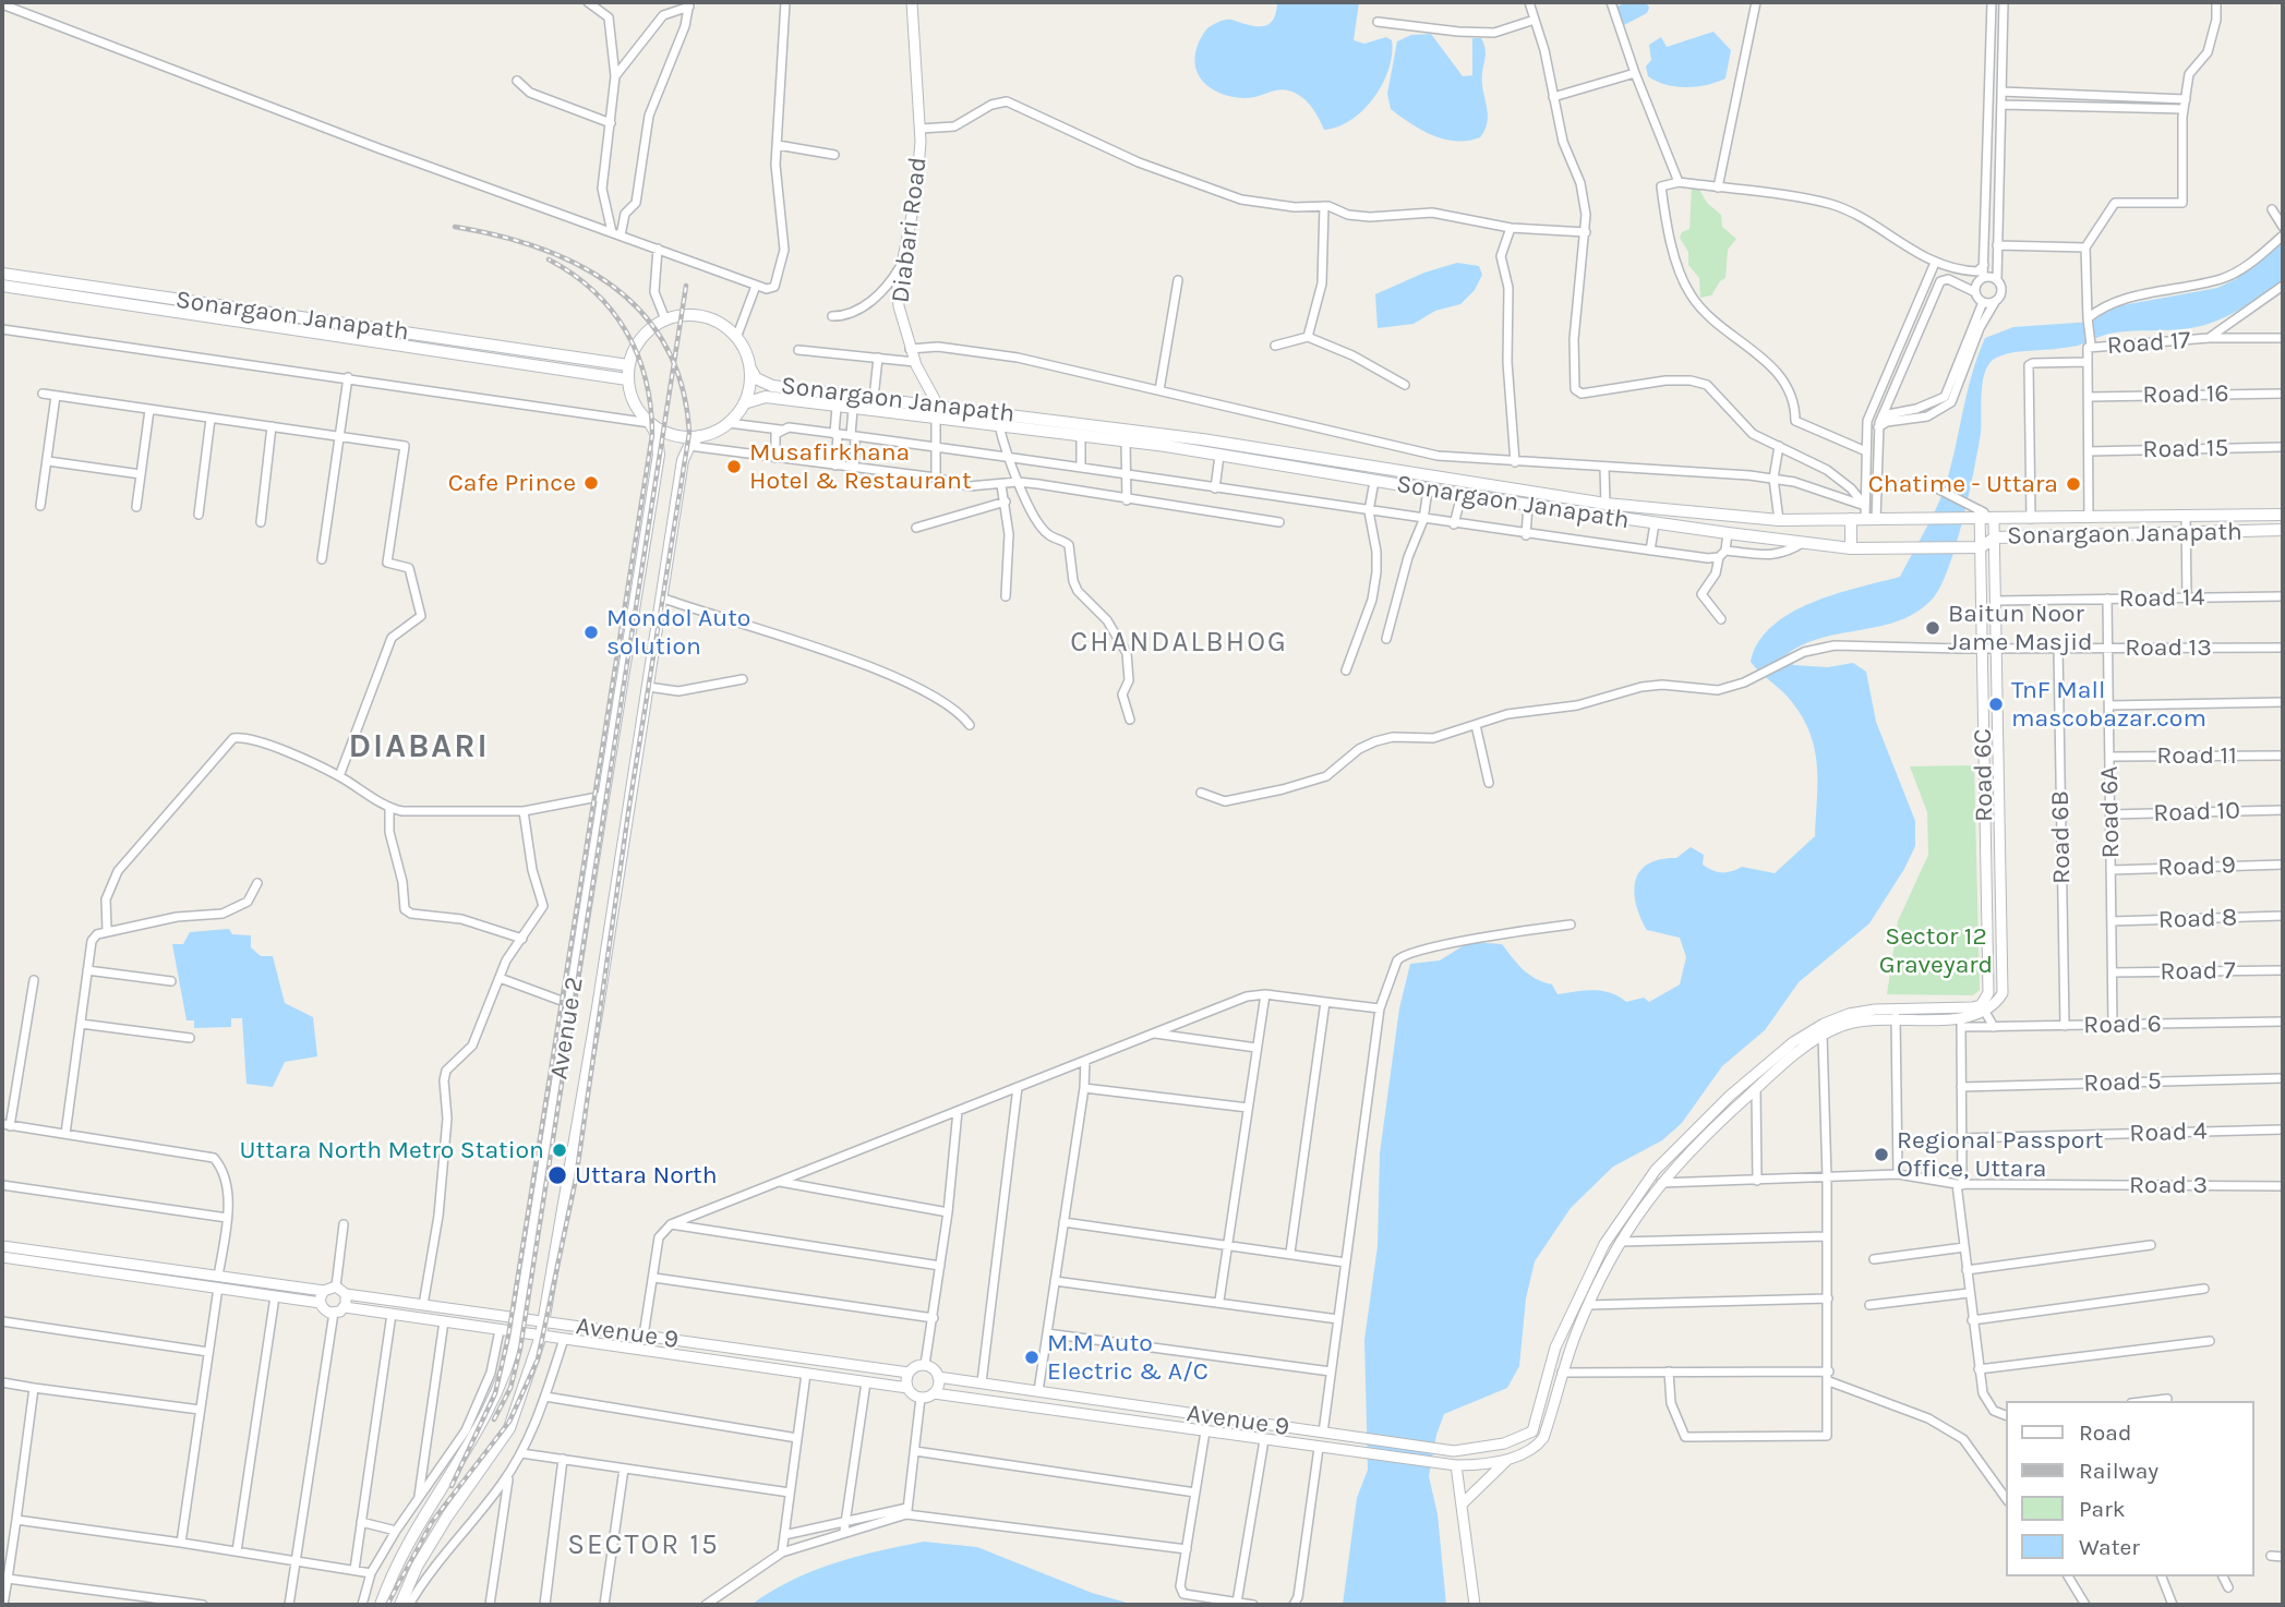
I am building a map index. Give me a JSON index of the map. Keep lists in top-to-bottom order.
{
  "streets": {
    "main road": ["Sonargaon Janapath", "Avenue 2"],
    "street": [
      "Diabari Road",
      "Road 17",
      "Road 16",
      "Road 15",
      "Road 14",
      "Road 13",
      "Road 11",
      "Road 6C",
      "Road 6A",
      "Road 10",
      "Road 6B",
      "Road 9",
      "Road 8",
      "Road 7",
      "Road 6",
      "Road 5",
      "Road 4",
      "Road 3",
      "Avenue 9"
    ]
  },
  "crossings": [
    ["Diabari Road", "Sonargaon Janapath"],
    ["Sonargaon Janapath", "Road 17"],
    ["Sonargaon Janapath", "Road 6C"],
    ["Sonargaon Janapath", "Avenue 2"],
    ["Road 14", "Road 6C"],
    ["Road 14", "Road 6A"],
    ["Road 13", "Road 6C"],
    ["Road 13", "Road 6A"],
    ["Road 13", "Road 6B"],
    ["Road 11", "Road 6A"],
    ["Road 6C", "Avenue 9"],
    ["Road 6A", "Road 10"],
    ["Road 6A", "Road 9"],
    ["Road 6A", "Road 8"],
    ["Road 6A", "Road 7"],
    ["Road 6A", "Road 6"],
    ["Road 6B", "Road 6"],
    ["Avenue 2", "Avenue 9"]
  ],
  "districts": ["CHANDALBHOG", "DIABARI", "SECTOR 15"],
  "parks": ["Sector 12 Graveyard"],
  "places": [
    "Musafirkhana Hotel & Restaurant",
    "Cafe Prince",
    "Chatime - Uttara",
    "Baitun Noor Jame Masjid",
    "Mondol Auto solution",
    "TnF Mall mascobazar.com",
    "Uttara North Metro Station",
    "Regional Passport Office, Uttara",
    "Uttara North",
    "M.M Auto Electric & A/C"
  ],
  "legend": [
    "Road",
    "Railway",
    "Park",
    "Water"
  ]
}
